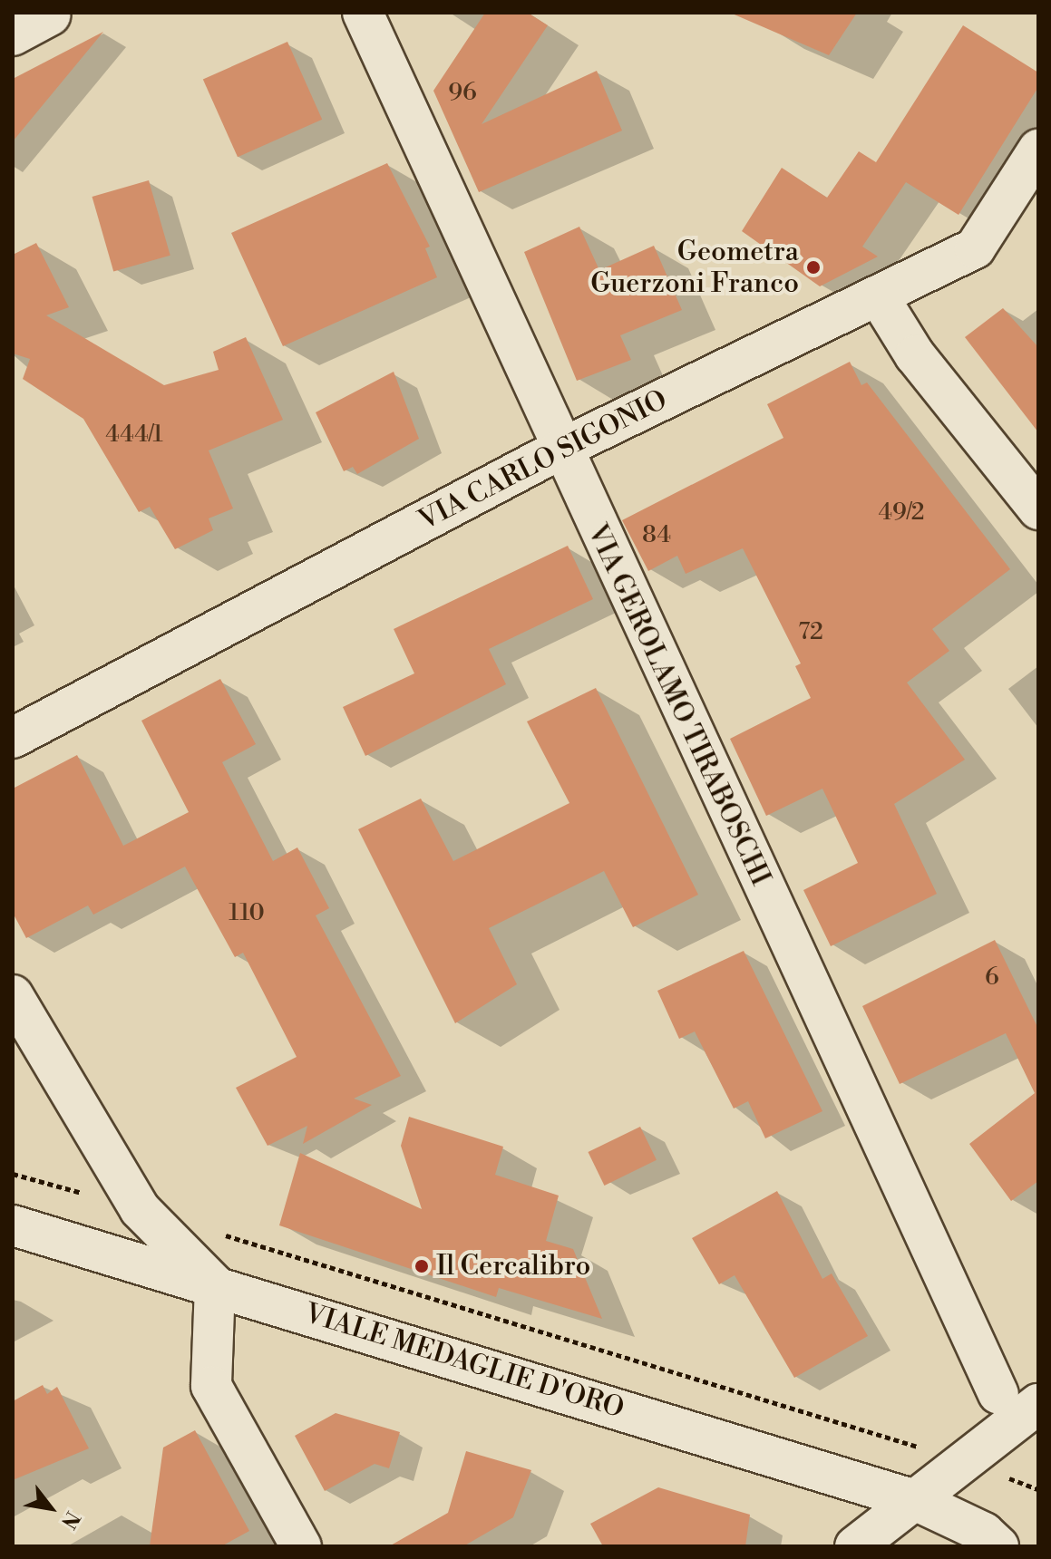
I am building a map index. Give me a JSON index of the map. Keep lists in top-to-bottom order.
{
  "streets": {
    "street": ["VIA CARLO SIGONIO", "VIA GEROLAMO TIRABOSCHI", "VIALE MEDAGLIE D'ORO"]
  },
  "crossings": [
    ["VIA CARLO SIGONIO", "VIA GEROLAMO TIRABOSCHI"]
  ],
  "places": ["Geometra Guerzoni Franco", "Il Cercalibro"],
  "house_numbers": [
    "96",
    "444/1",
    "49/2",
    "84",
    "72",
    "110",
    "6"
  ],
  "north": "bottom right"
}
